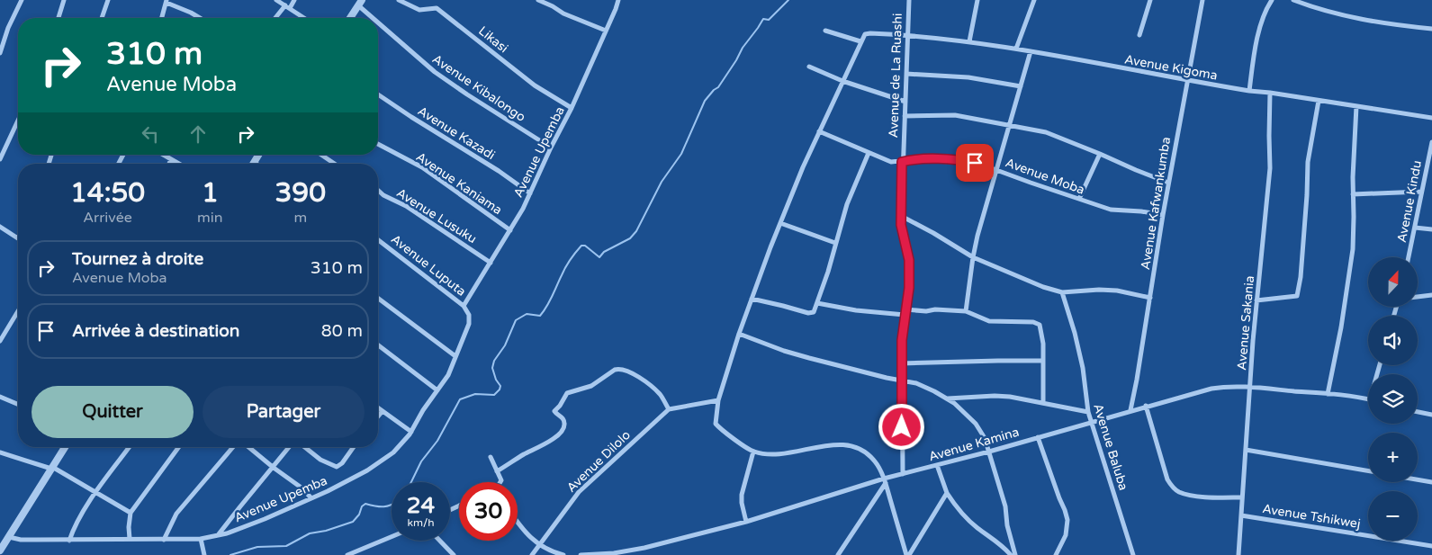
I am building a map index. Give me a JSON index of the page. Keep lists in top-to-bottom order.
{
  "streets": {
    "street": [
      "Likasi",
      "Avenue Kigoma",
      "Avenue de La Ruashi",
      "Avenue Kibalongo",
      "Avenue Kazadi",
      "Avenue Upemba",
      "Avenue Moba",
      "Avenue Kaniama",
      "Avenue Kindu",
      "Avenue Kafwankumba",
      "Avenue Lusuku",
      "Avenue Luputa",
      "Avenue Sakania",
      "Avenue Kamina",
      "Avenue Baluba",
      "Avenue Dilolo",
      "Avenue Tshikwej"
    ]
  },
  "crossings": [
    ["Likasi", "Avenue Upemba"],
    ["Avenue Kigoma", "Avenue de La Ruashi"],
    ["Avenue Kigoma", "Avenue Kafwankumba"],
    ["Avenue Kigoma", "Avenue Sakania"],
    ["Avenue de La Ruashi", "Avenue Moba"],
    ["Avenue de La Ruashi", "Avenue Kamina"],
    ["Avenue Kibalongo", "Avenue Upemba"],
    ["Avenue Kazadi", "Avenue Upemba"],
    ["Avenue Upemba", "Avenue Kaniama"],
    ["Avenue Upemba", "Avenue Lusuku"],
    ["Avenue Upemba", "Avenue Luputa"],
    ["Avenue Moba", "Avenue Kafwankumba"],
    ["Avenue Kafwankumba", "Avenue Kamina"],
    ["Avenue Sakania", "Avenue Kamina"],
    ["Avenue Sakania", "Avenue Tshikwej"],
    ["Avenue Kamina", "Avenue Baluba"]
  ],
  "north": "top",
  "page": {
    "turn": ["310 m", "Avenue Moba"],
    "eta": [
      "14:50",
      "Arrivée",
      "1",
      "min",
      "390",
      "m"
    ],
    "list": [
      {
        "name": "Tournez à droite",
        "note": "Avenue Moba",
        "value": "310 m"
      },
      {
        "name": "Arrivée à destination",
        "value": "80 m"
      }
    ],
    "map_buttons": ["+", "−"],
    "buttons": ["Quitter", "Partager"],
    "speed": "24 km/h",
    "limit": "30"
  }
}
